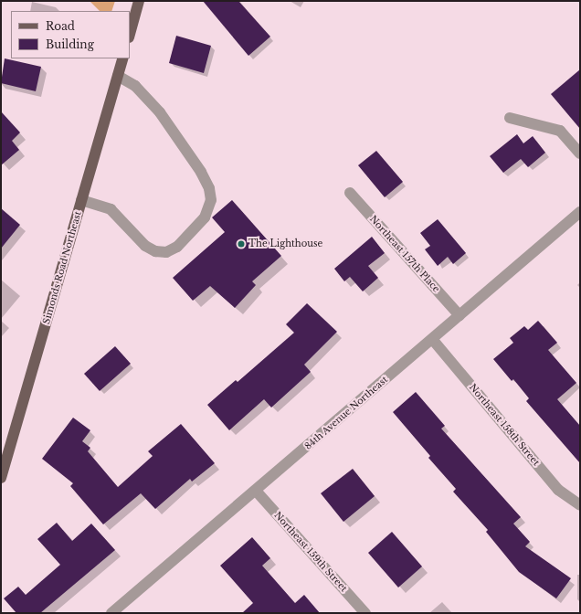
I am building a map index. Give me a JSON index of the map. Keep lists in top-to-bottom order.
{
  "streets": {
    "main road": ["Simonds Road Northeast"],
    "street": [
      "Northeast 157th Place",
      "84th Avenue Northeast",
      "Northeast 158th Street",
      "Northeast 159th Street"
    ]
  },
  "crossings": [
    ["Northeast 157th Place", "84th Avenue Northeast"],
    ["84th Avenue Northeast", "Northeast 158th Street"],
    ["84th Avenue Northeast", "Northeast 159th Street"]
  ],
  "places": ["The Lighthouse"],
  "legend": ["Road", "Building"]
}
